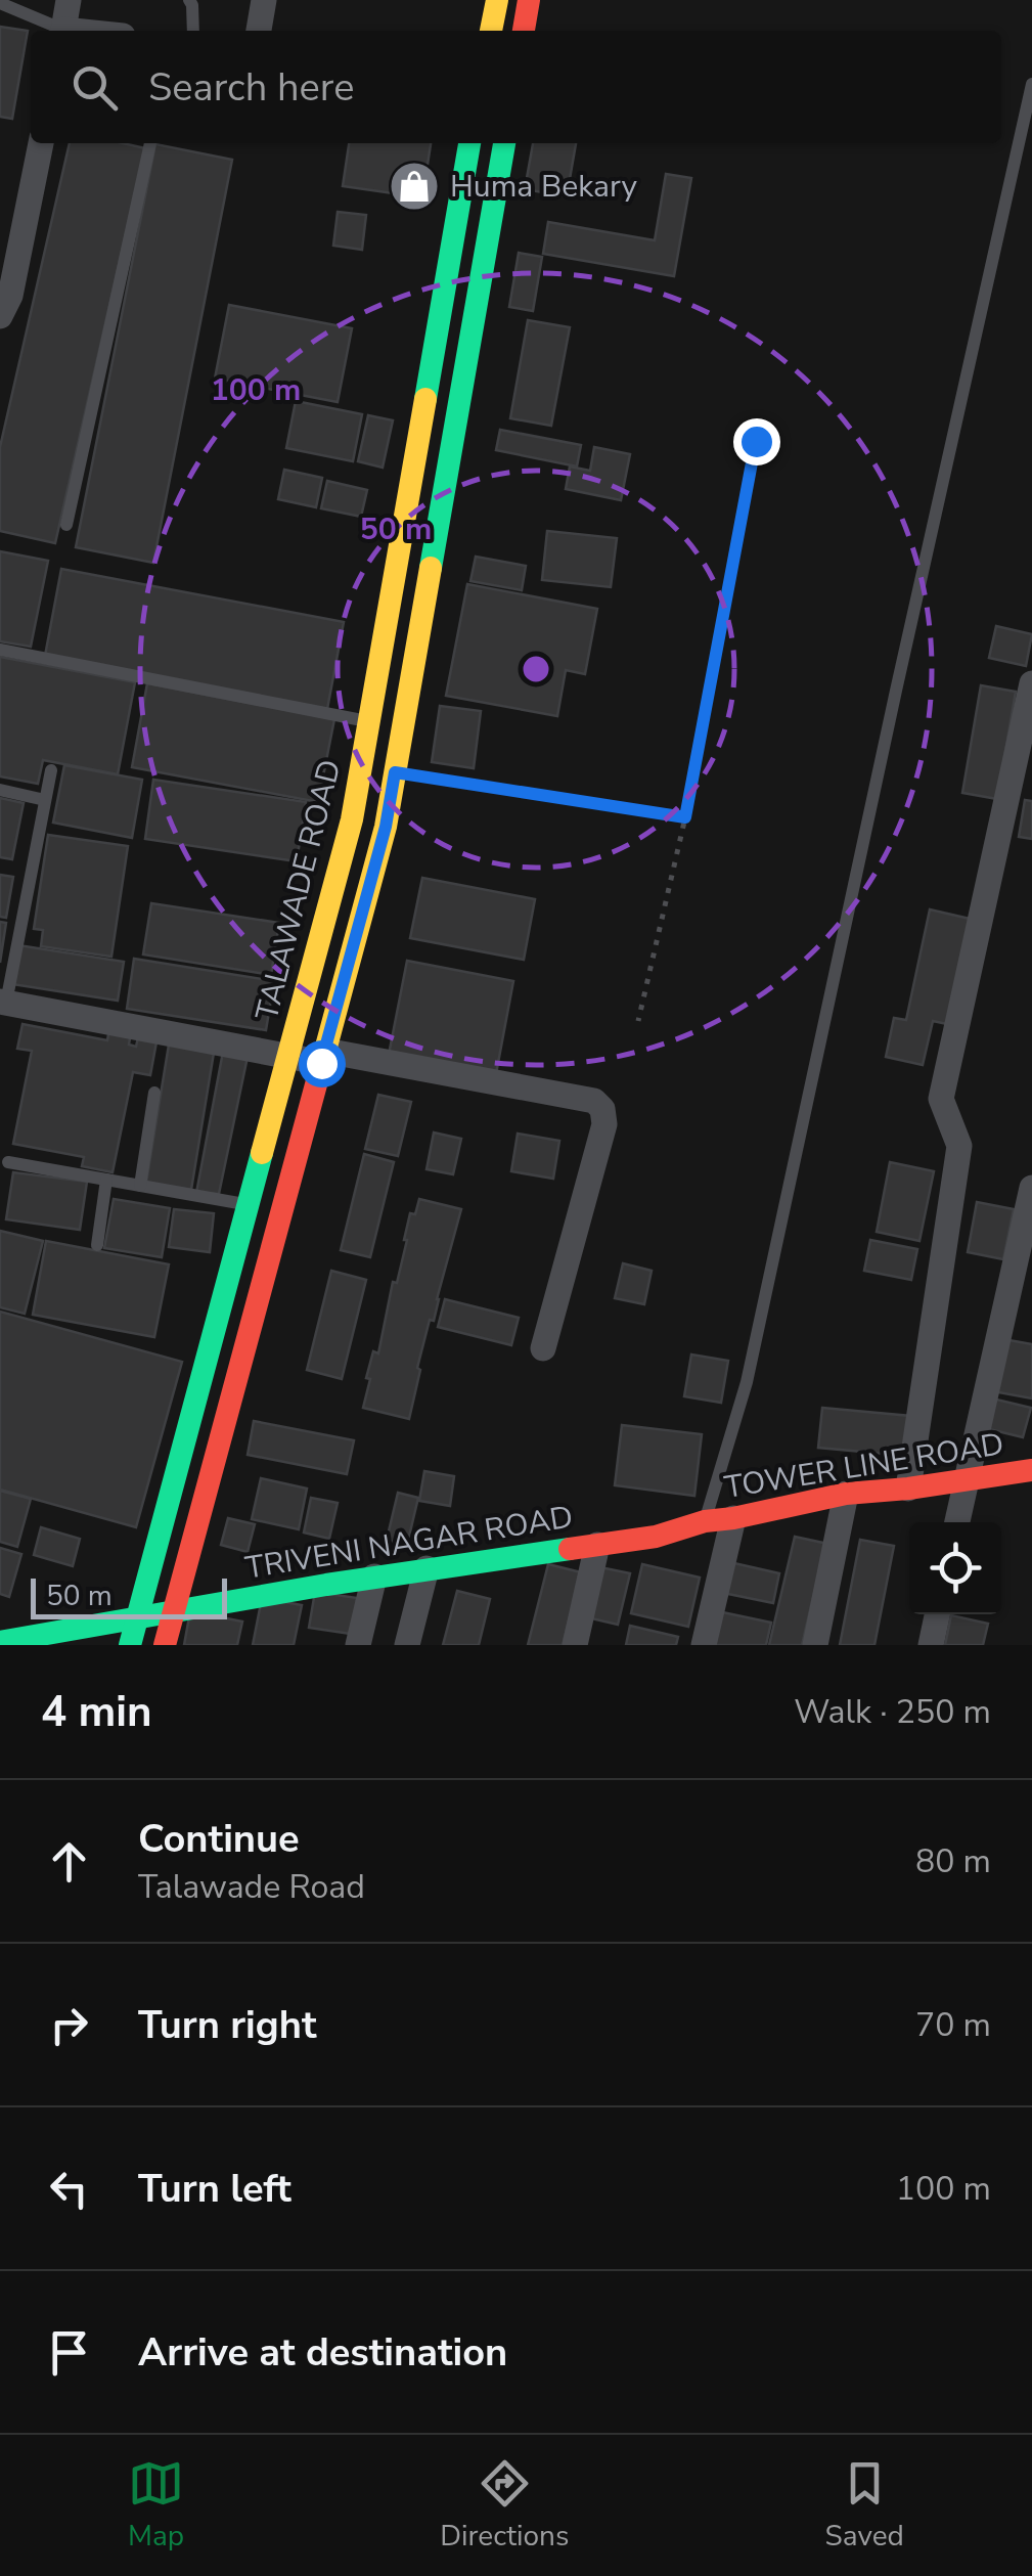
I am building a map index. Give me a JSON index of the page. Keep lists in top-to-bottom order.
{
  "streets": {
    "main road": ["TALAWADE ROAD", "TOWER LINE ROAD", "TRIVENI NAGAR ROAD"]
  },
  "crossings": [
    ["TALAWADE ROAD", "TRIVENI NAGAR ROAD"],
    ["TOWER LINE ROAD", "TRIVENI NAGAR ROAD"]
  ],
  "places": {
    "shop": ["Huma Bekary"]
  },
  "scale_bar": "50 m",
  "page": {
    "search": "Search here",
    "scale": "50 m",
    "heading": ["4 min", "Walk · 250 m"],
    "list": [
      ["Continue", "Talawade Road", "80 m"],
      ["Turn right", "70 m"],
      ["Turn left", "100 m"],
      "Arrive at destination"
    ],
    "nav": ["Map", "Directions", "Saved"]
  },
  "rings": ["100 m", "50 m"]
}
